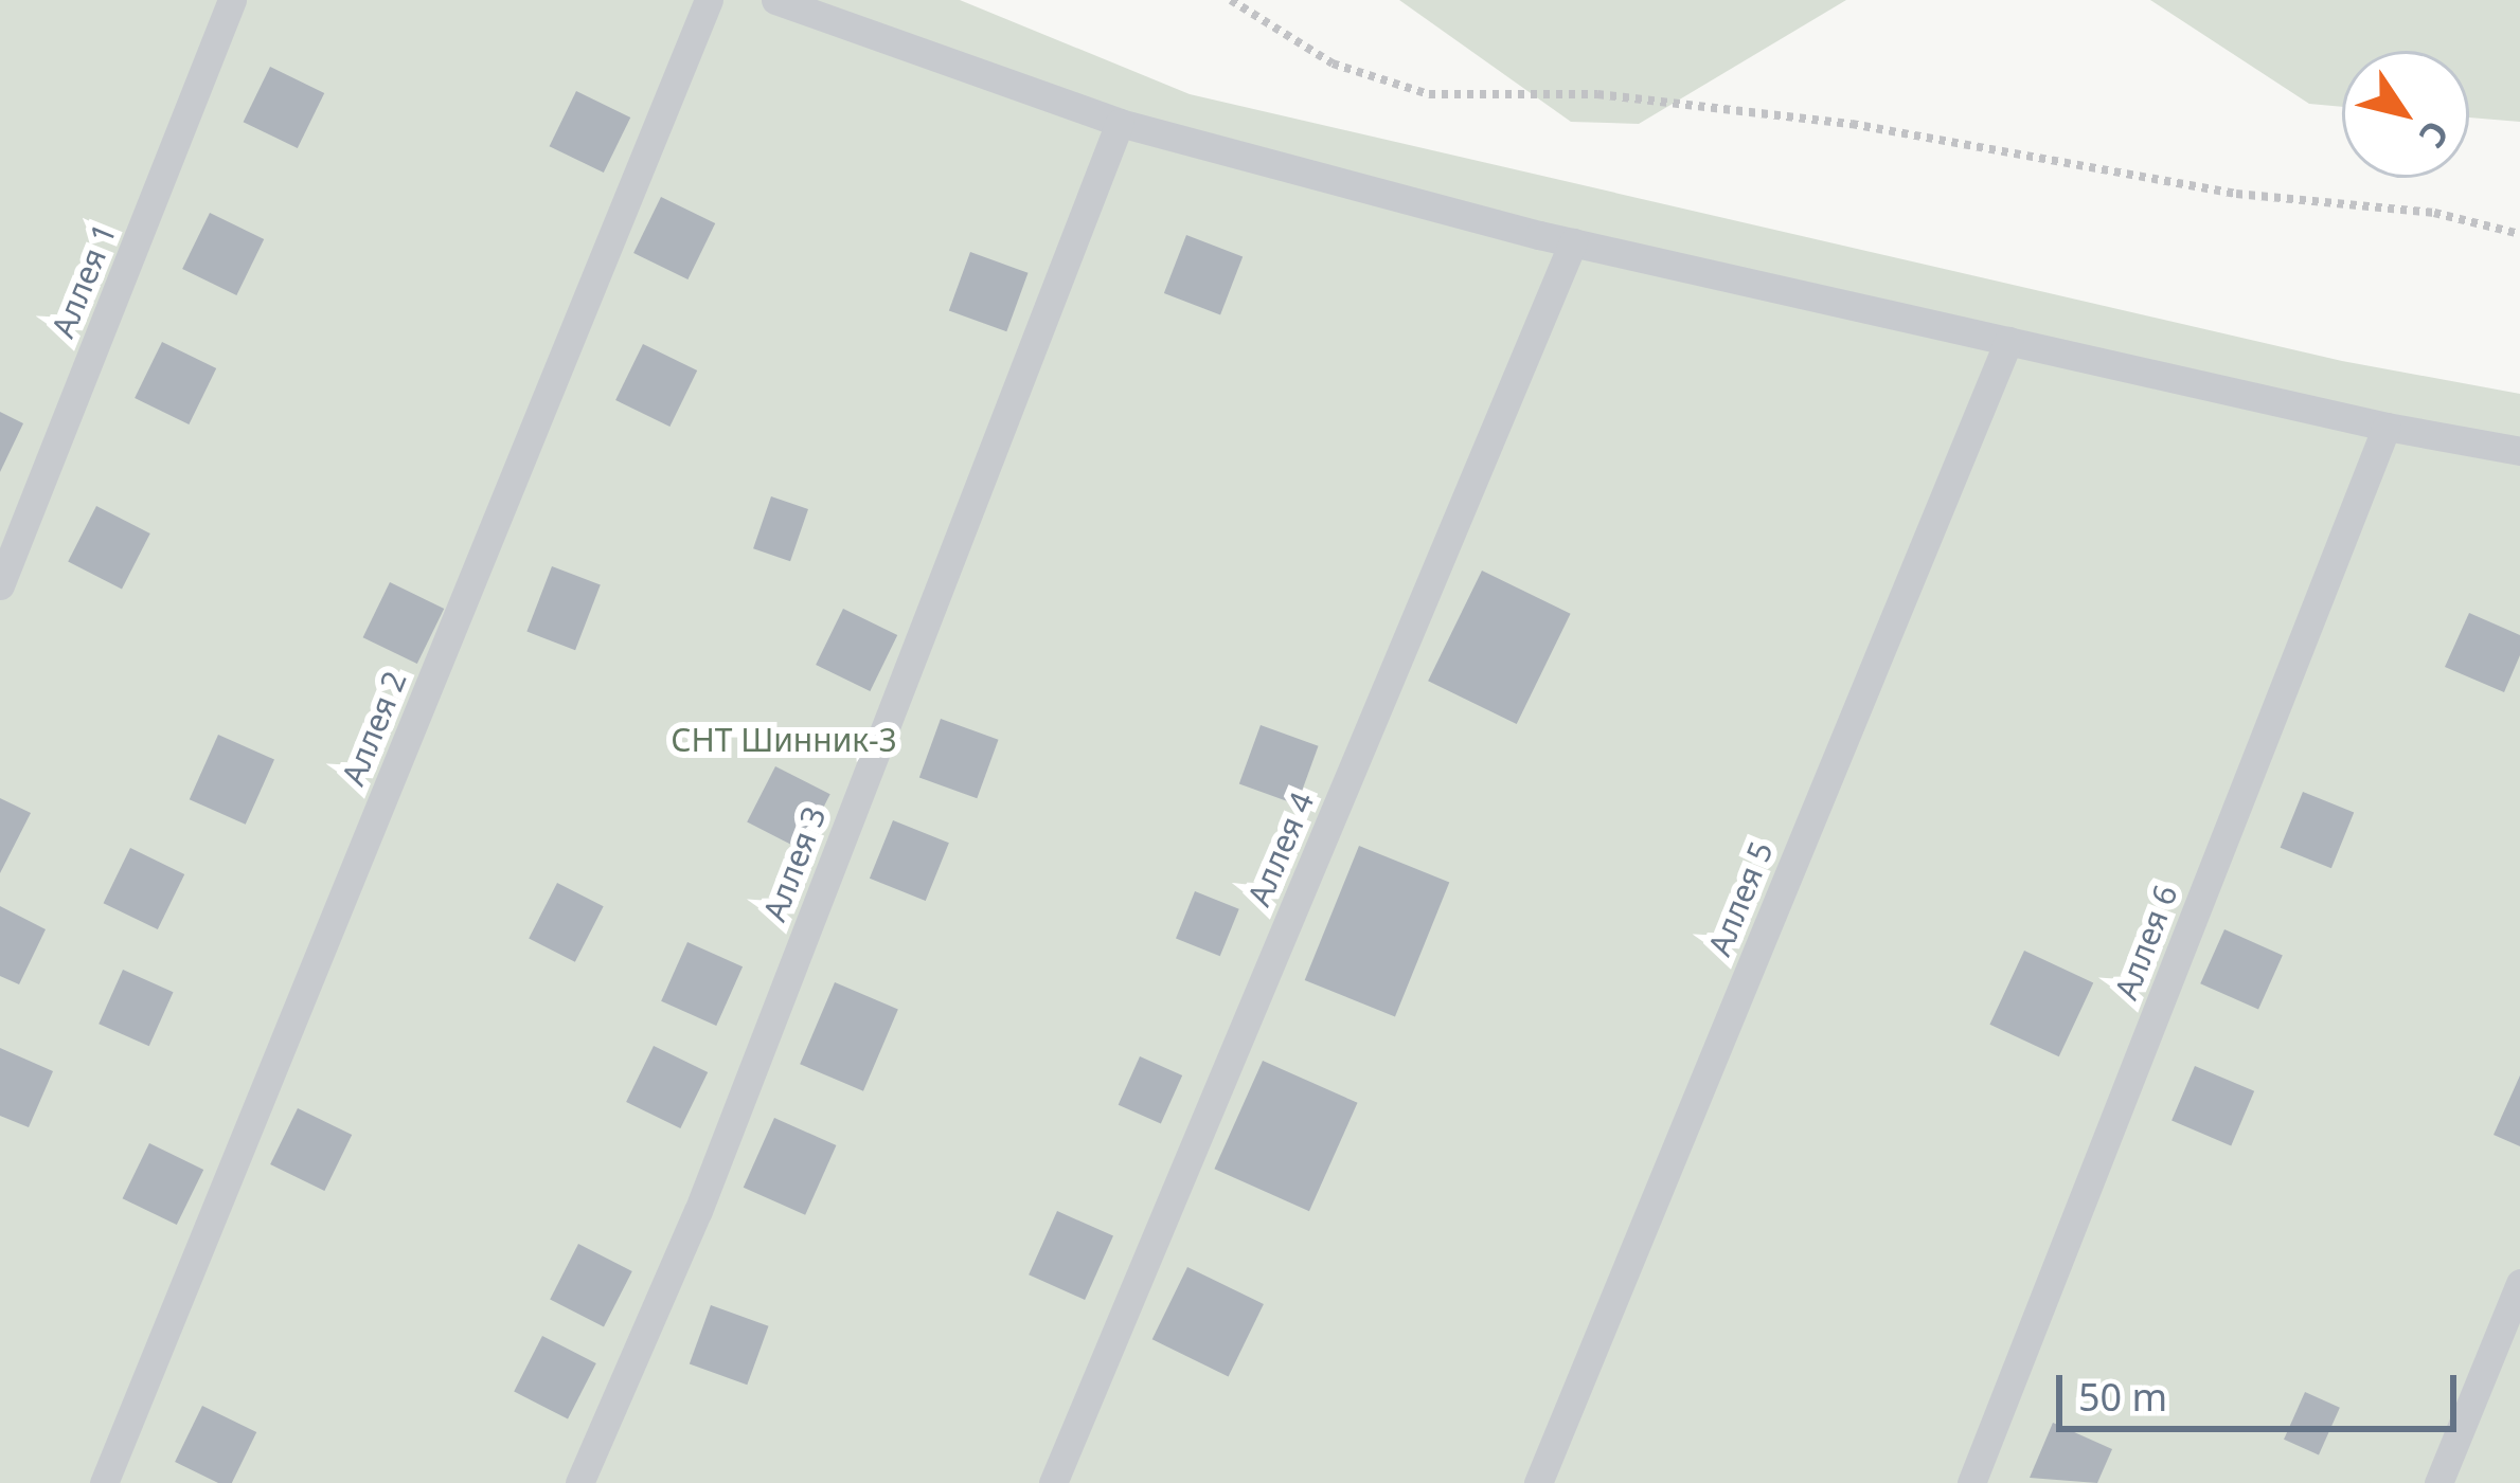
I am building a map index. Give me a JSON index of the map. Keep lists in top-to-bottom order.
{
  "streets": {
    "lane": [
      "Аллея 1",
      "Аллея 2",
      "Аллея 4",
      "Аллея 3",
      "Аллея 5",
      "Аллея 6"
    ]
  },
  "parks": ["СНТ Шинник-3"],
  "scale_bar": "50 m",
  "north": "bottom right"
}
